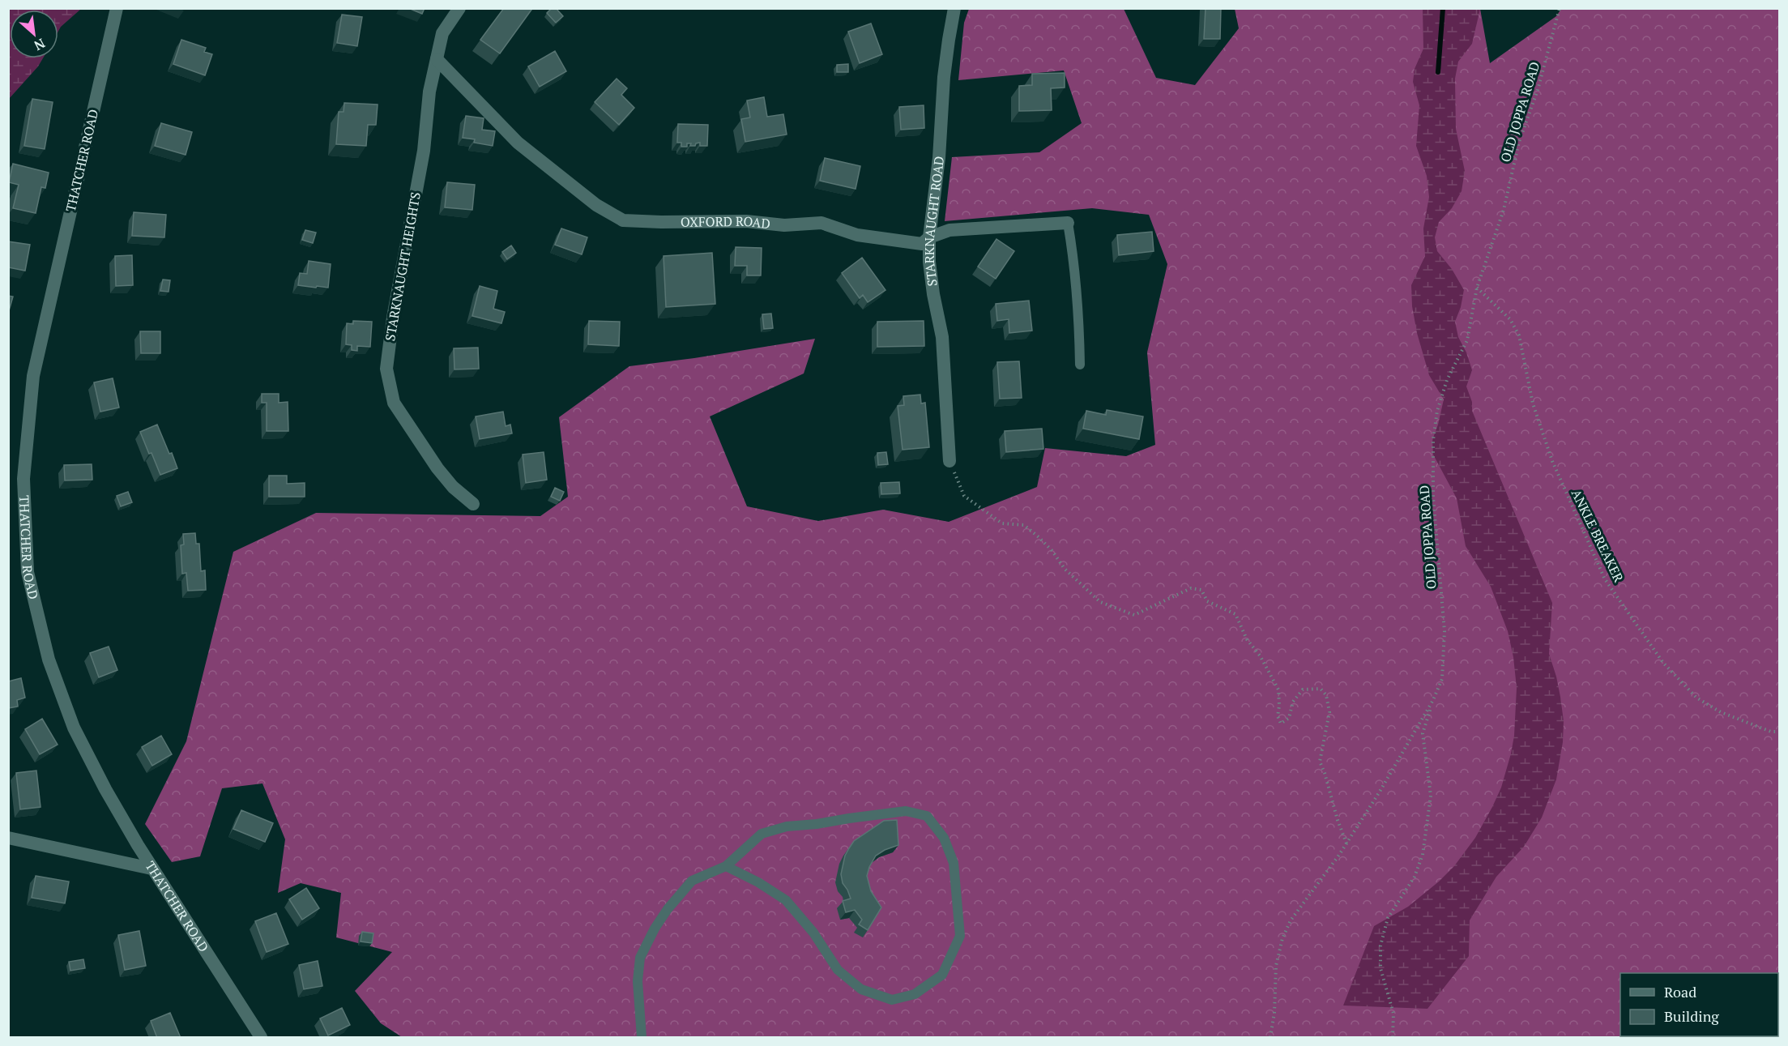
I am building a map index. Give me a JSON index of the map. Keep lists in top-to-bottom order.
{
  "streets": {
    "street": [
      "THATCHER ROAD",
      "STARKNAUGHT ROAD",
      "OXFORD ROAD",
      "STARKNAUGHT HEIGHTS"
    ],
    "path": ["OLD JOPPA ROAD", "ANKLE BREAKER"]
  },
  "crossings": [
    ["OLD JOPPA ROAD", "ANKLE BREAKER"],
    ["STARKNAUGHT ROAD", "OXFORD ROAD"],
    ["OXFORD ROAD", "STARKNAUGHT HEIGHTS"]
  ],
  "legend": ["Road", "Building"],
  "north": "bottom right"
}
